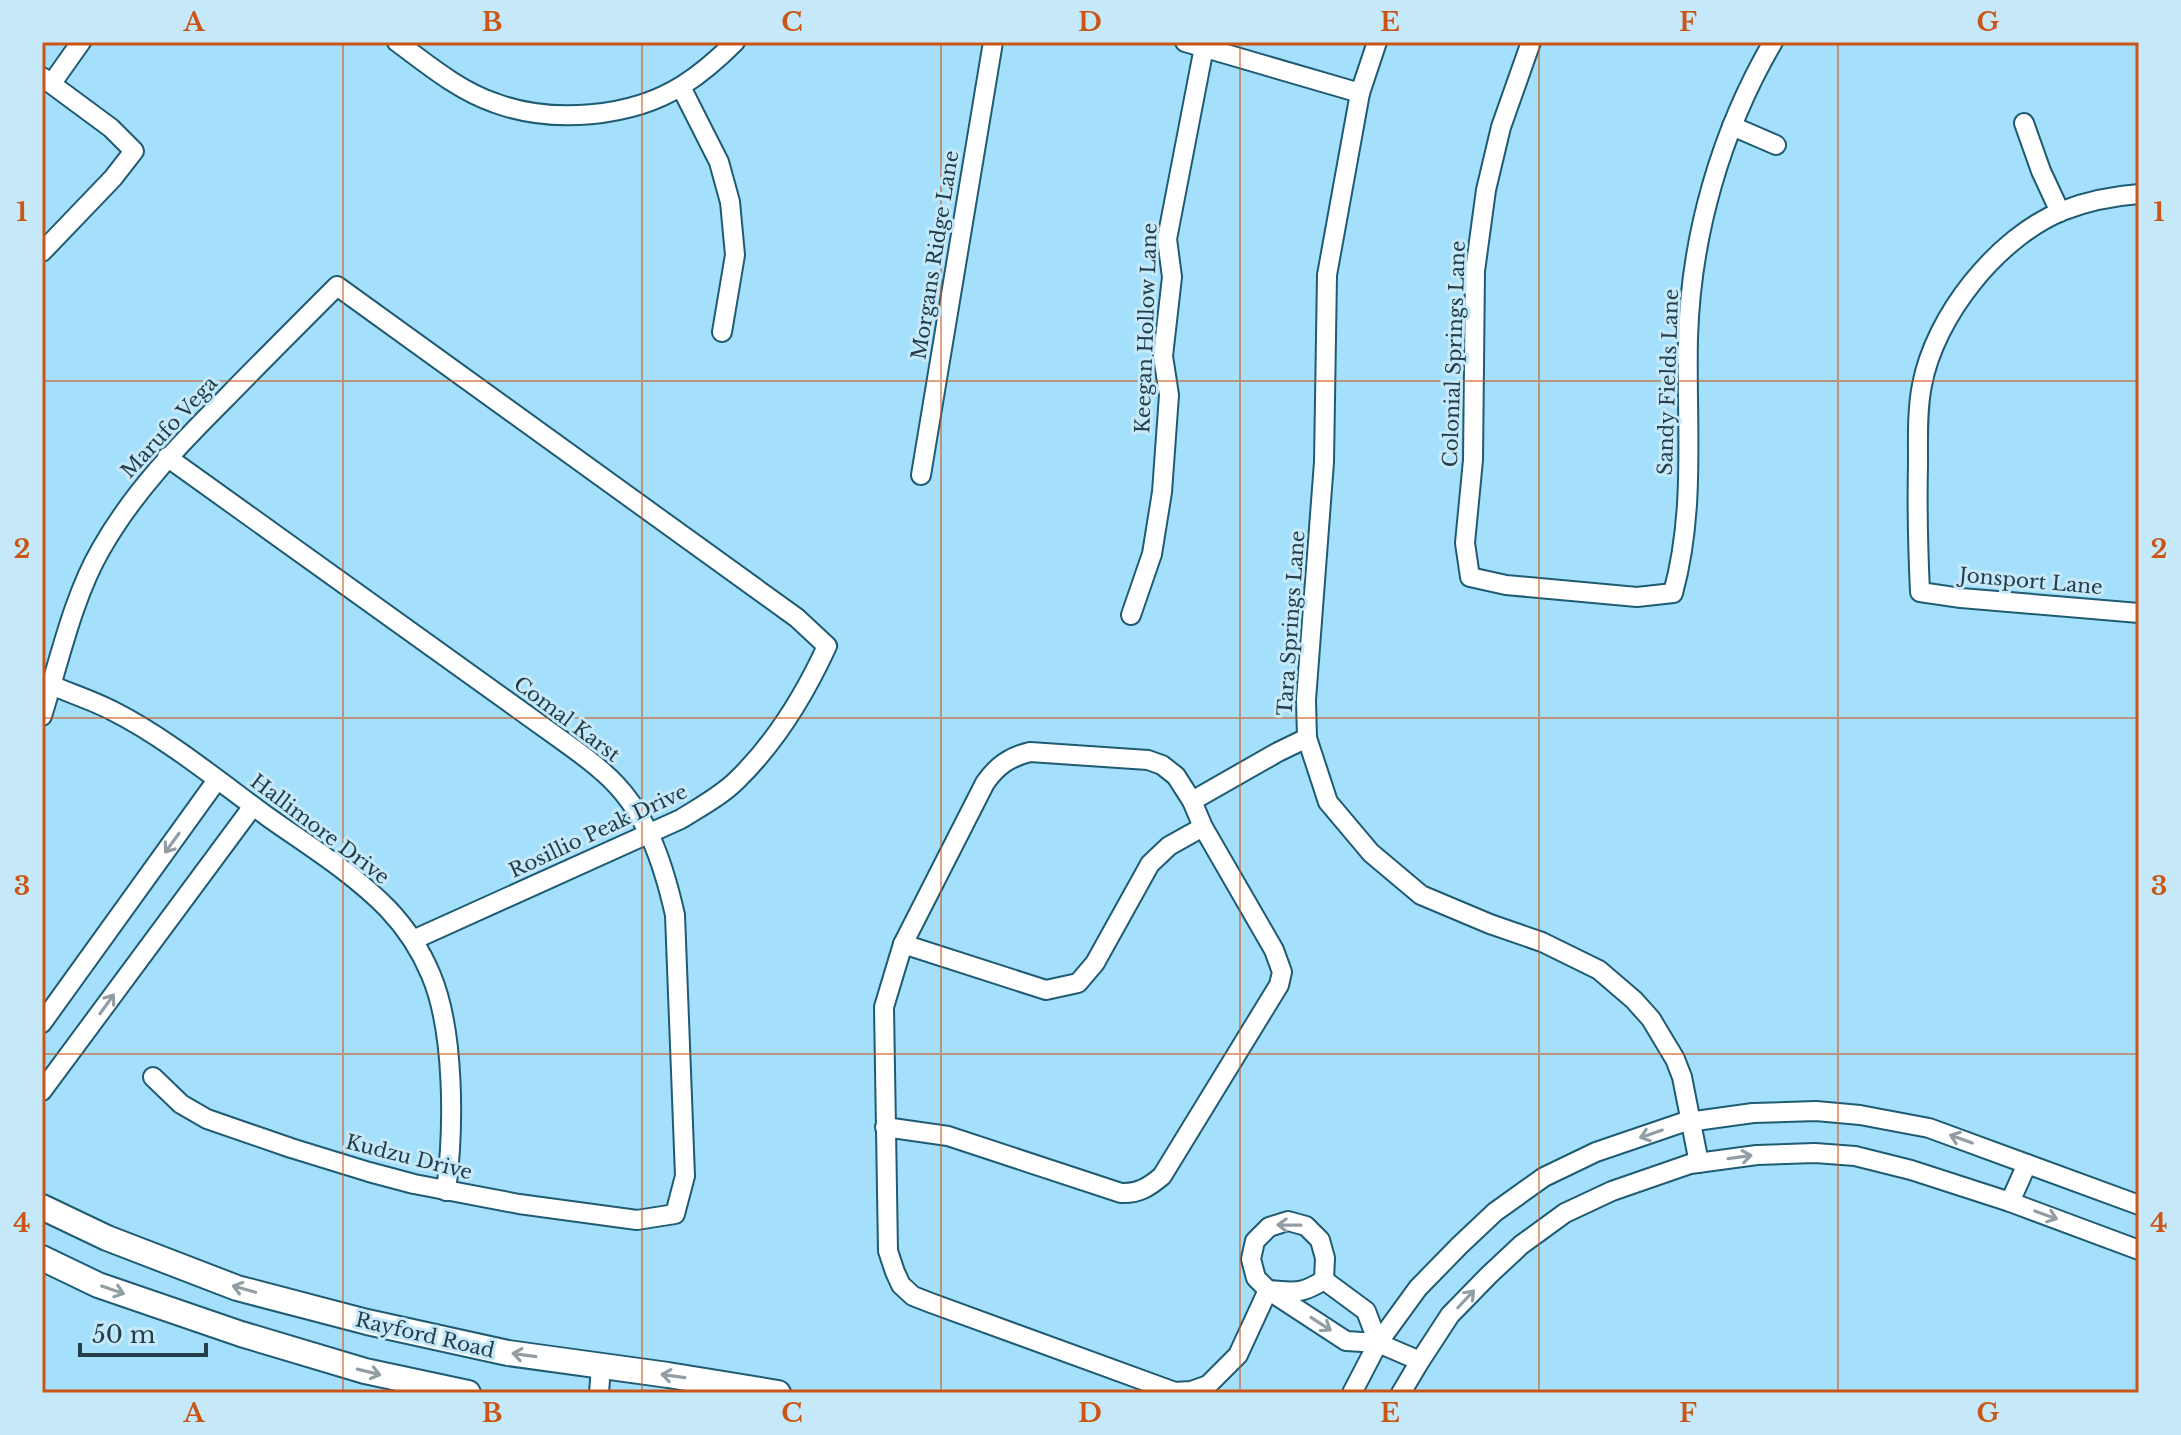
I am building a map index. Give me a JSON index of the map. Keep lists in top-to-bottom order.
{
  "streets": {
    "main road": ["Rayford Road"],
    "street": [
      "Morgans Ridge Lane",
      "Keegan Hollow Lane",
      "Colonial Springs Lane",
      "Sandy Fields Lane",
      "Marufo Vega",
      "Jonsport Lane",
      "Tara Springs Lane",
      "Comal Karst",
      "Hallimore Drive",
      "Rosillio Peak Drive",
      "Kudzu Drive"
    ]
  },
  "crossings": [
    ["Colonial Springs Lane", "Sandy Fields Lane"],
    ["Marufo Vega", "Comal Karst"],
    ["Marufo Vega", "Hallimore Drive"],
    ["Marufo Vega", "Rosillio Peak Drive"],
    ["Comal Karst", "Rosillio Peak Drive"],
    ["Comal Karst", "Kudzu Drive"],
    ["Hallimore Drive", "Rosillio Peak Drive"],
    ["Hallimore Drive", "Kudzu Drive"]
  ],
  "scale_bar": "50 m",
  "grid": {
    "columns": [
      "A",
      "B",
      "C",
      "D",
      "E",
      "F",
      "G"
    ],
    "rows": [
      "1",
      "2",
      "3",
      "4"
    ]
  }
}
